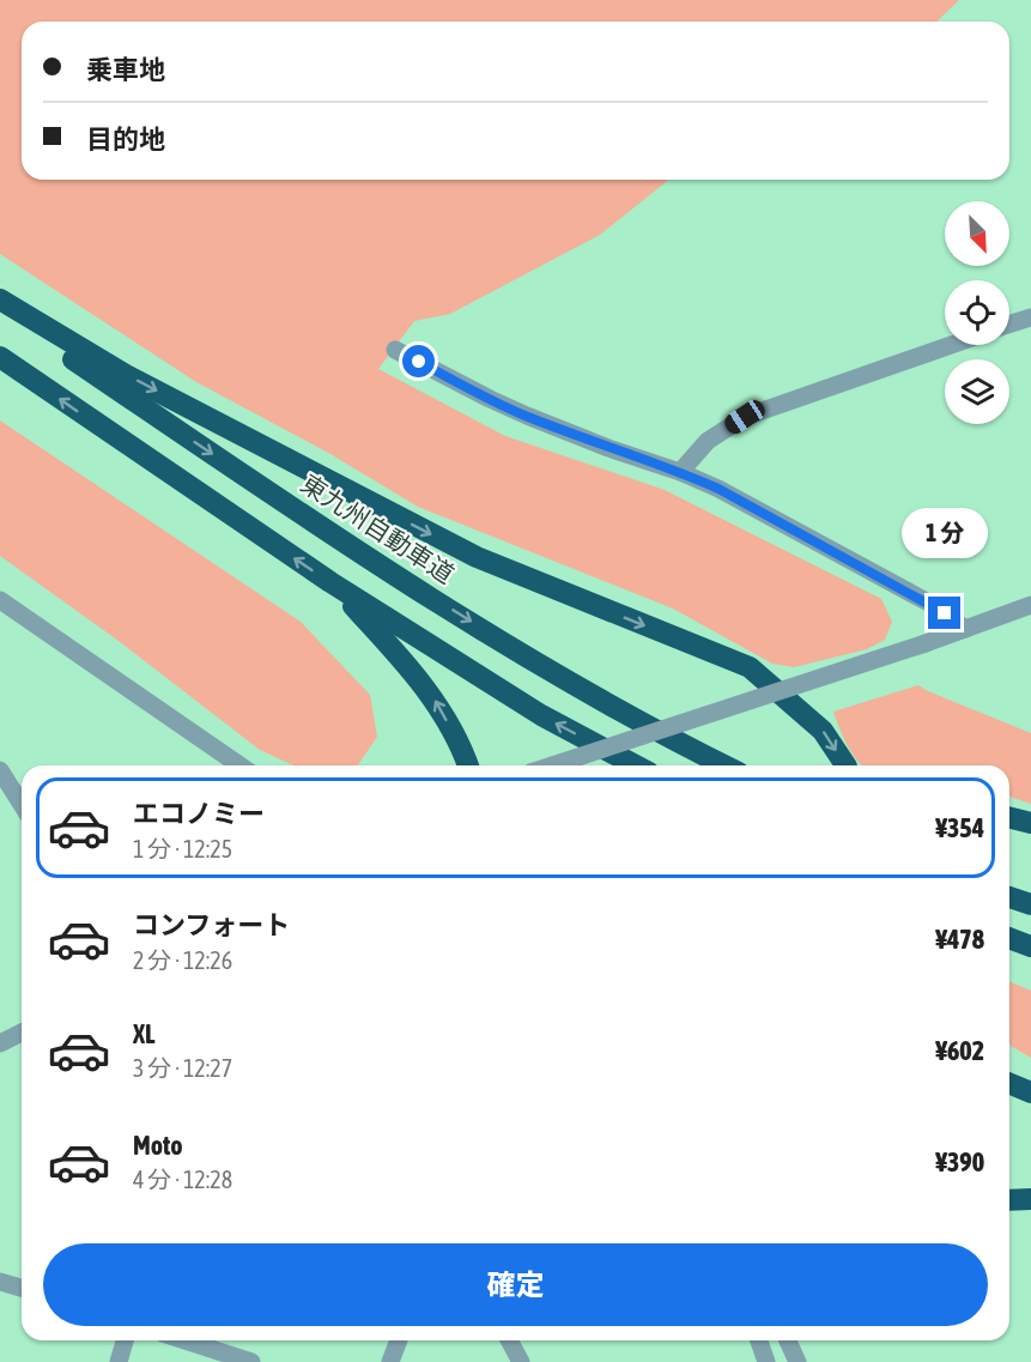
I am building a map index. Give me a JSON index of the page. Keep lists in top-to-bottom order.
{
  "streets": {
    "highway": ["東九州自動車道"]
  },
  "north": "bottom right",
  "page": {
    "banner": ["乗車地", "目的地"],
    "bubble": "1 分",
    "list": [
      {
        "name": "エコノミー",
        "note": "1 分 · 12:25",
        "value": "¥354"
      },
      {
        "name": "コンフォート",
        "note": "2 分 · 12:26",
        "value": "¥478"
      },
      {
        "name": "XL",
        "note": "3 分 · 12:27",
        "value": "¥602"
      },
      {
        "name": "Moto",
        "note": "4 分 · 12:28",
        "value": "¥390"
      }
    ],
    "buttons": "確定"
  }
}
